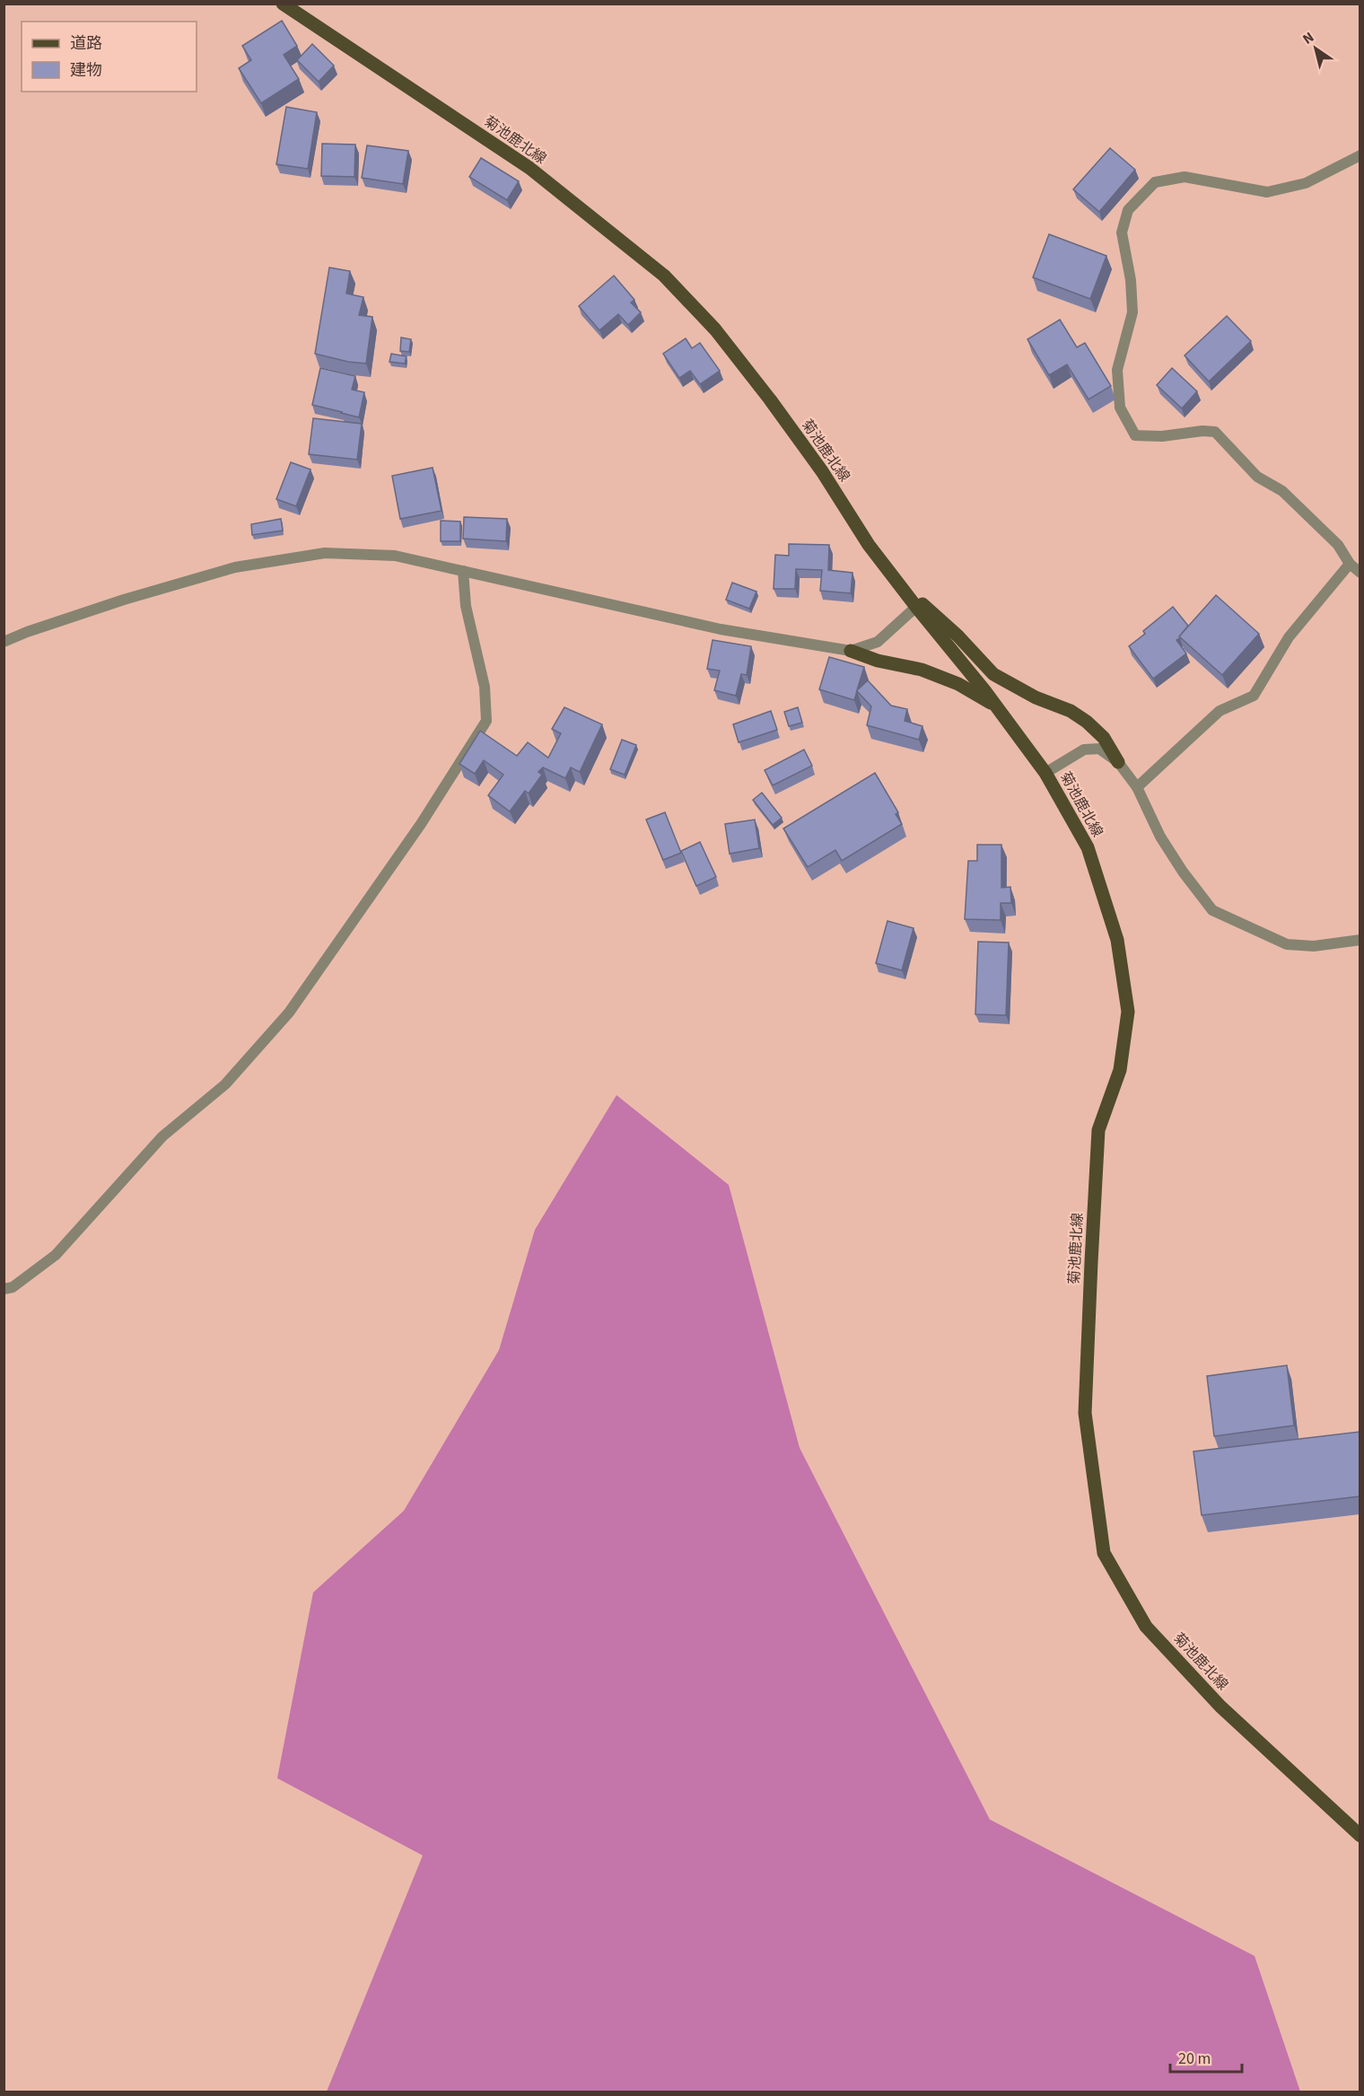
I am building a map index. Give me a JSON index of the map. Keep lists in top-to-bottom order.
{
  "streets": {
    "main road": ["菊池鹿北線"]
  },
  "legend": ["道路", "建物"],
  "scale_bar": "20 m",
  "north": "top left"
}
